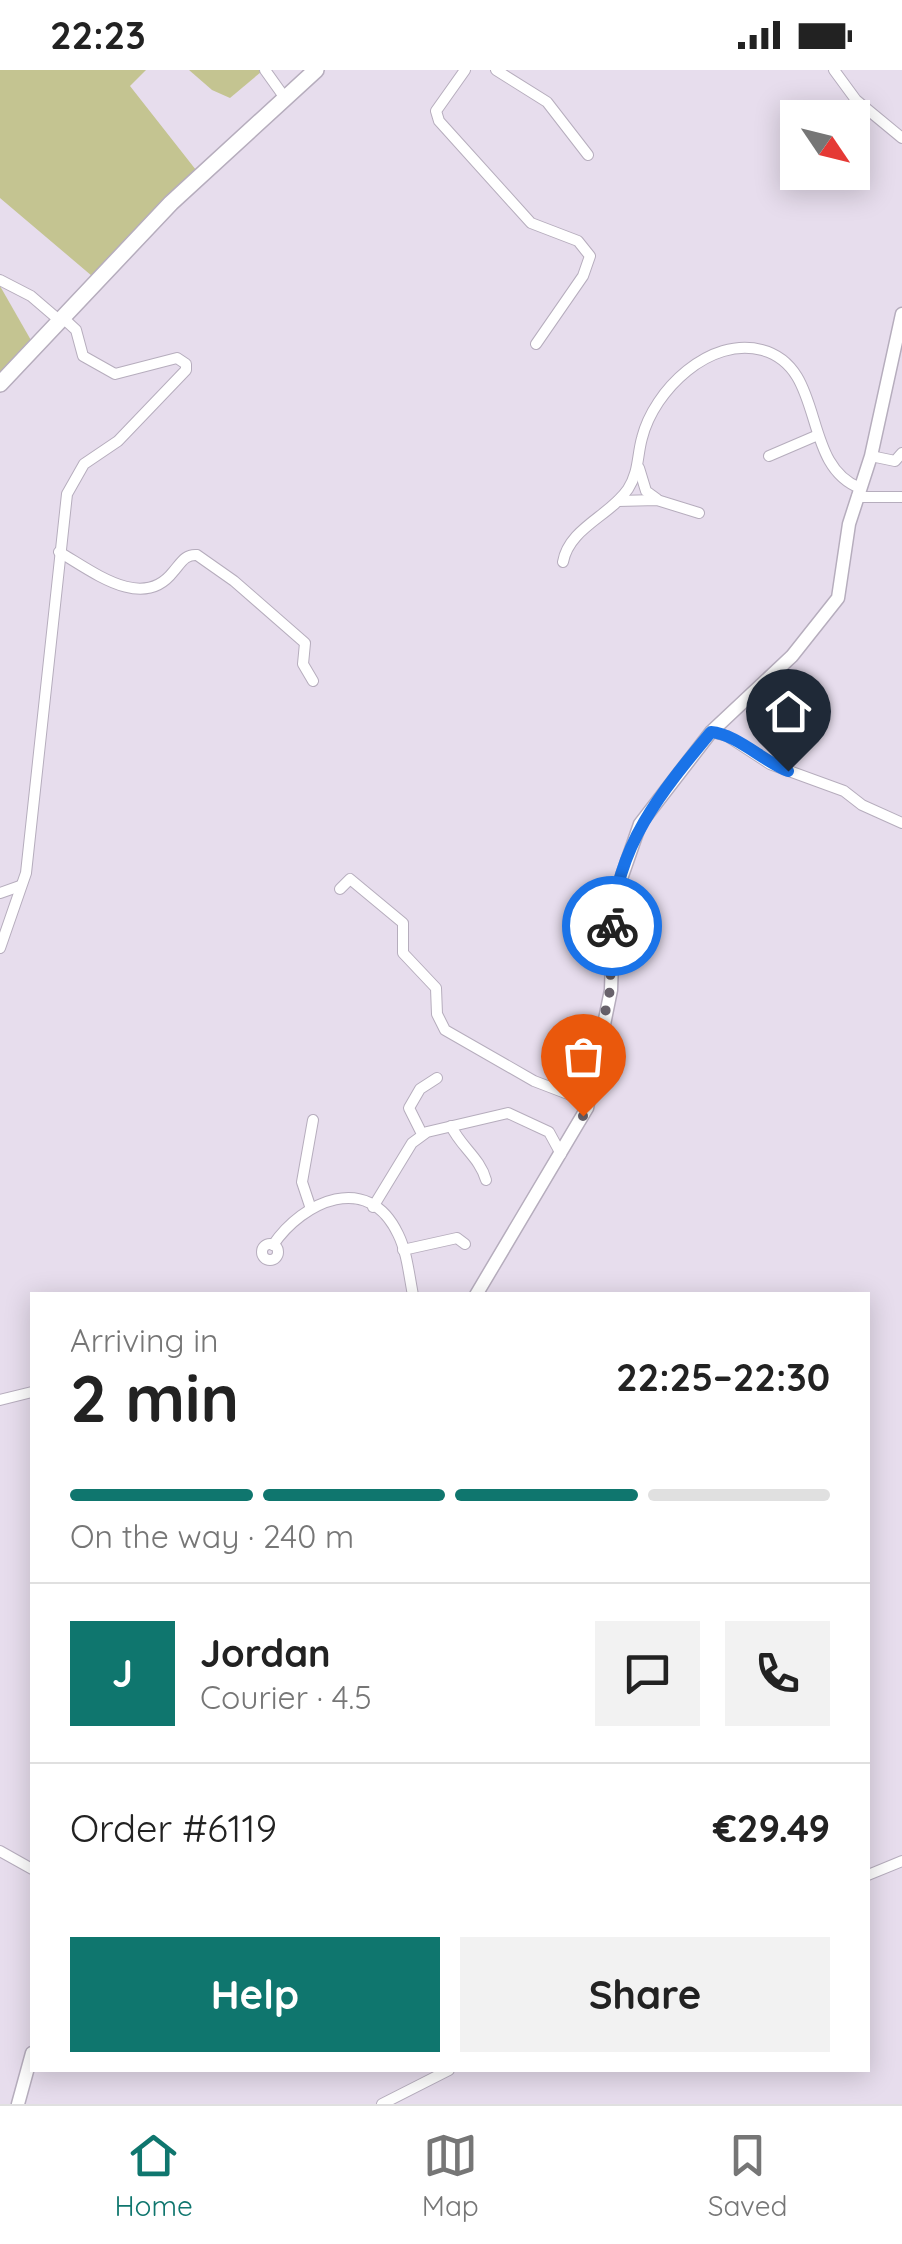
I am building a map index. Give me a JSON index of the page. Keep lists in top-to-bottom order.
{
  "north": "bottom right",
  "page": {
    "status": "22:23",
    "heading": ["2 min", "Arriving in", "22:25–22:30"],
    "panel": [
      "Jordan",
      "Courier · 4.5",
      "Order #6119",
      "€29.49"
    ],
    "bar": "On the way · 240 m",
    "round": "J",
    "buttons": ["Help", "Share"],
    "tabs": ["Home", "Map", "Saved"]
  }
}
